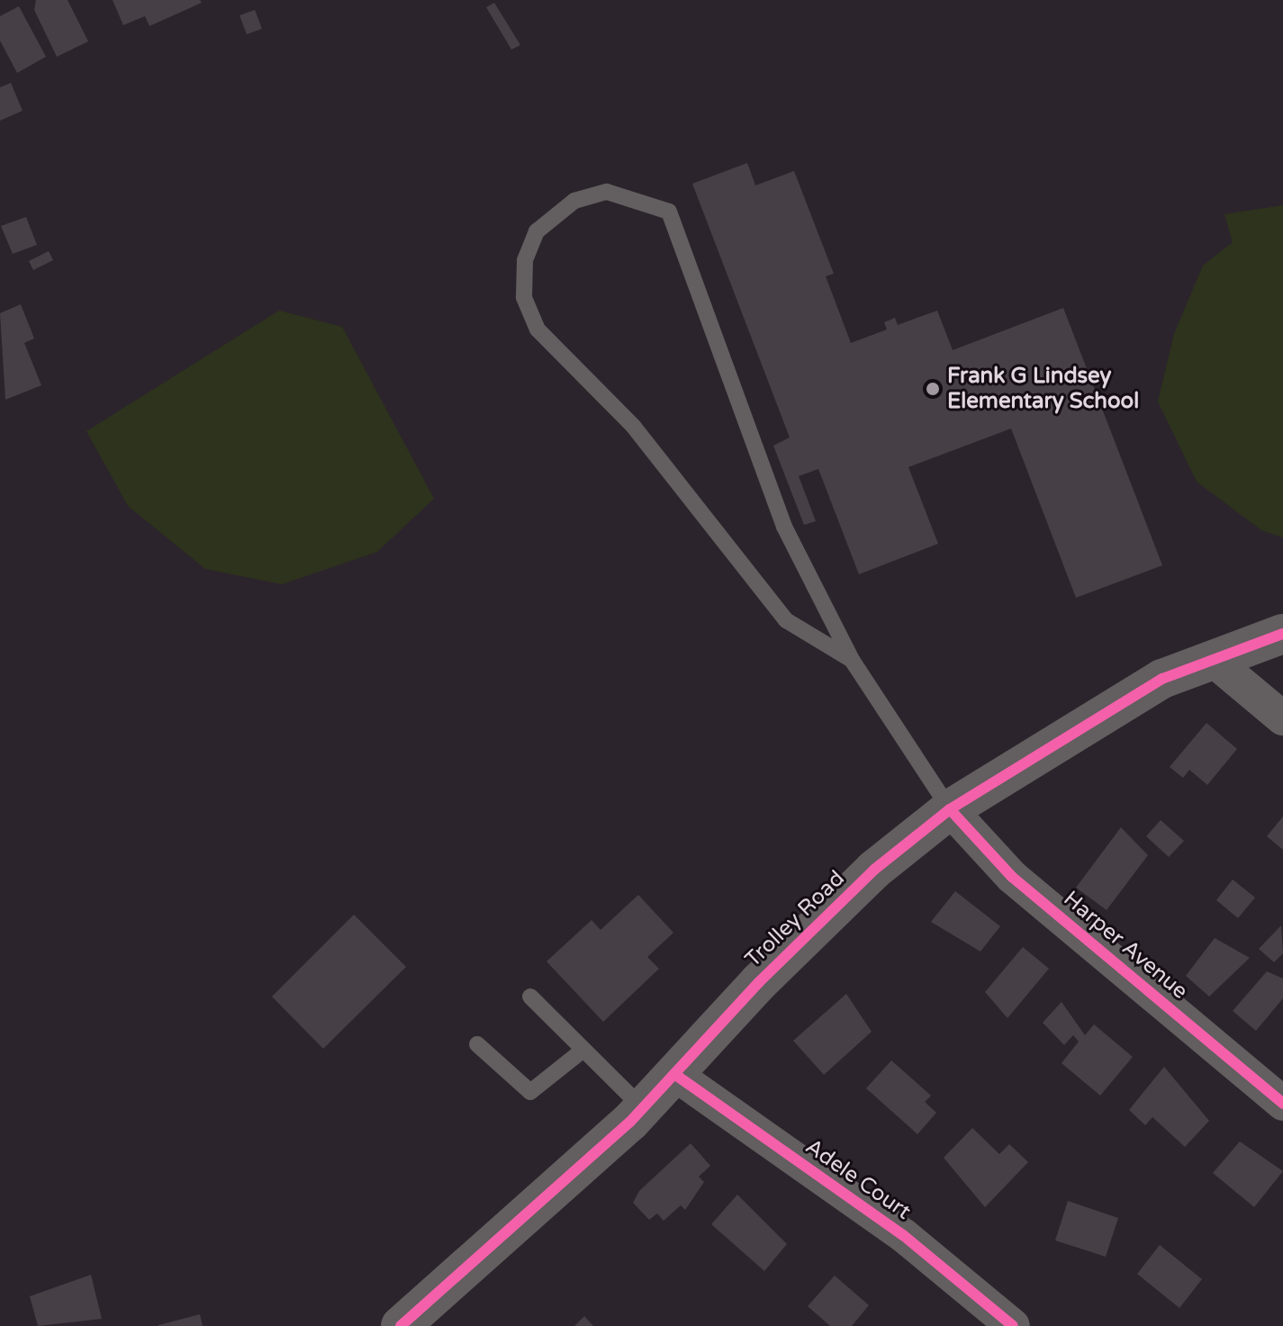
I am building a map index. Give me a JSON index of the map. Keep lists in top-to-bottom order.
{
  "streets": {
    "street": ["Trolley Road", "Harper Avenue", "Adele Court"]
  },
  "crossings": [
    ["Trolley Road", "Harper Avenue"],
    ["Trolley Road", "Adele Court"]
  ],
  "places": ["Frank G Lindsey Elementary School"]
}
